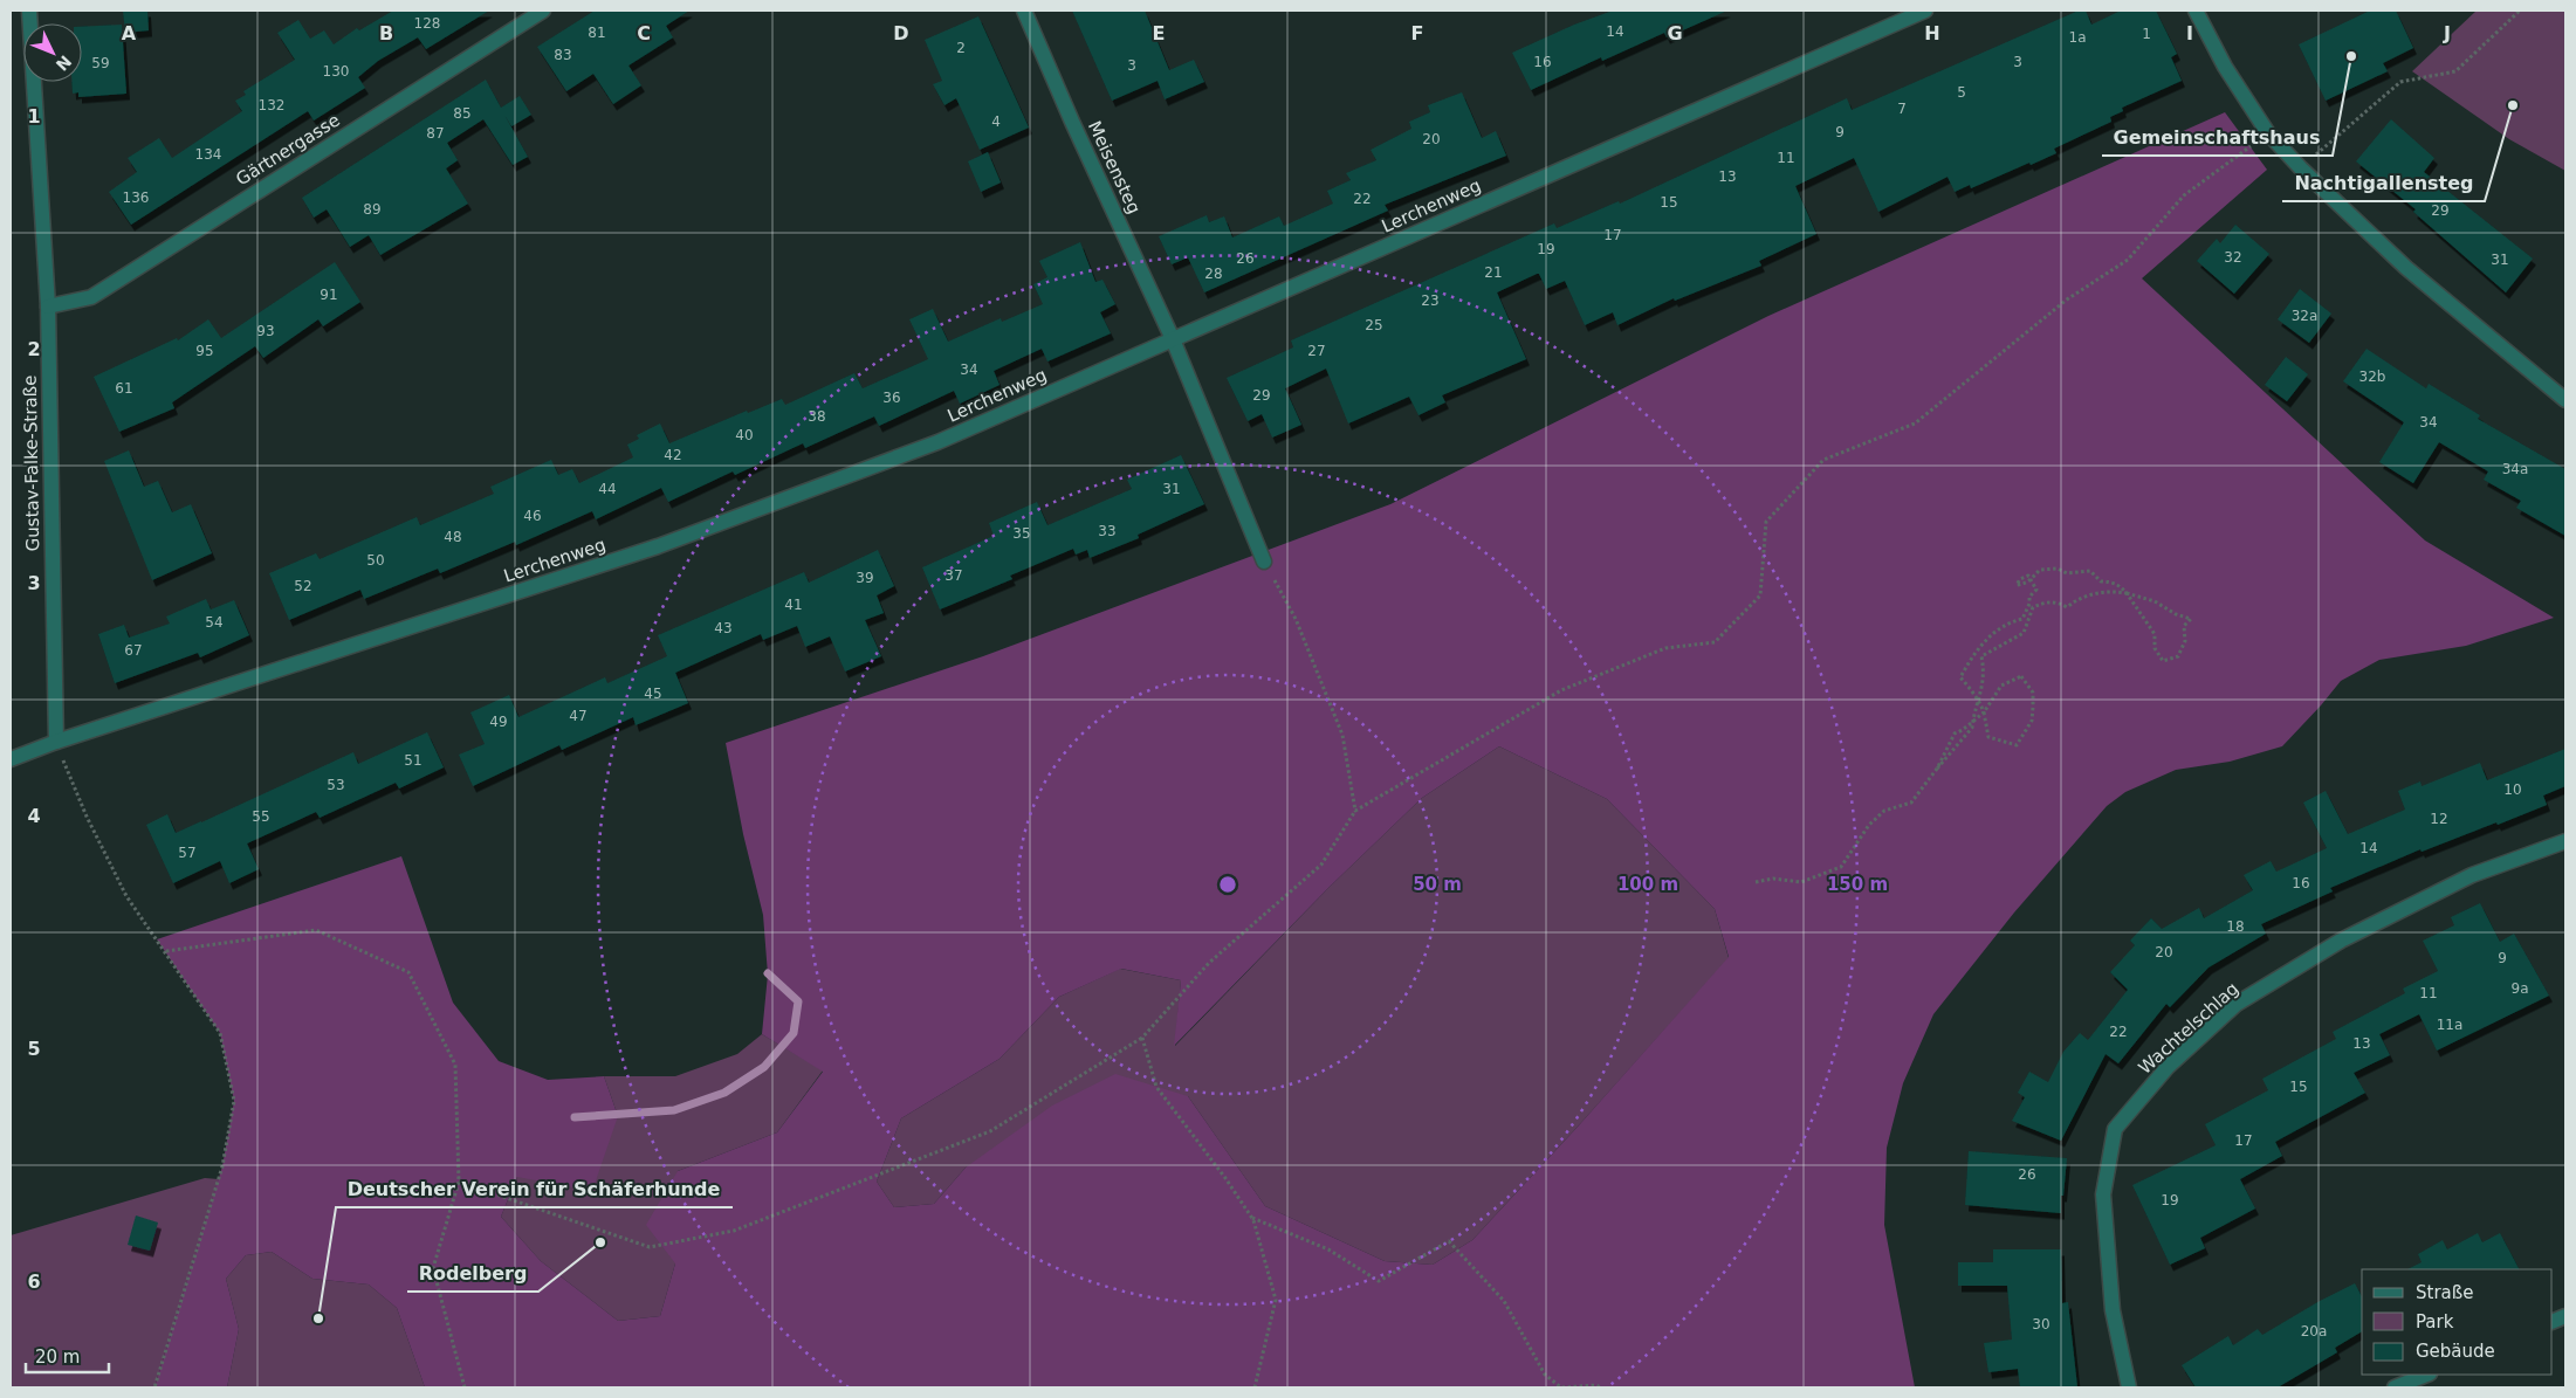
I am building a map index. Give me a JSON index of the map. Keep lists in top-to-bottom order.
{
  "streets": {
    "street": [
      "Gärtnergasse",
      "Meisensteg",
      "Lerchenweg",
      "Gustav-Falke-Straße",
      "Wachtelschlag"
    ]
  },
  "crossings": [
    ["Gärtnergasse", "Gustav-Falke-Straße"],
    ["Meisensteg", "Lerchenweg"],
    ["Lerchenweg", "Gustav-Falke-Straße"]
  ],
  "places": [
    "Gemeinschaftshaus",
    "Nachtigallensteg",
    "Rodelberg",
    "Deutscher Verein für Schäferhunde"
  ],
  "house_numbers": [
    "128",
    "14",
    "81",
    "1",
    "1a",
    "2",
    "83",
    "16",
    "3",
    "59",
    "3",
    "130",
    "5",
    "132",
    "7",
    "85",
    "4",
    "9",
    "87",
    "20",
    "134",
    "11",
    "13",
    "136",
    "22",
    "15",
    "89",
    "29",
    "17",
    "19",
    "32",
    "26",
    "31",
    "21",
    "28",
    "91",
    "23",
    "32a",
    "25",
    "93",
    "95",
    "27",
    "34",
    "32b",
    "61",
    "29",
    "36",
    "38",
    "34",
    "40",
    "42",
    "34a",
    "44",
    "31",
    "46",
    "33",
    "35",
    "48",
    "50",
    "37",
    "39",
    "52",
    "41",
    "54",
    "43",
    "67",
    "45",
    "47",
    "49",
    "51",
    "53",
    "10",
    "55",
    "12",
    "14",
    "57",
    "16",
    "18",
    "20",
    "9",
    "9a",
    "11",
    "11a",
    "22",
    "13",
    "15",
    "17",
    "26",
    "19",
    "30",
    "20a"
  ],
  "legend": ["Straße", "Park", "Gebäude"],
  "scale_bar": "20 m",
  "north": "bottom right",
  "grid": {
    "columns": [
      "A",
      "B",
      "C",
      "D",
      "E",
      "F",
      "G",
      "H",
      "I",
      "J"
    ],
    "rows": [
      "1",
      "2",
      "3",
      "4",
      "5",
      "6"
    ]
  },
  "rings": ["50 m", "100 m", "150 m"]
}
